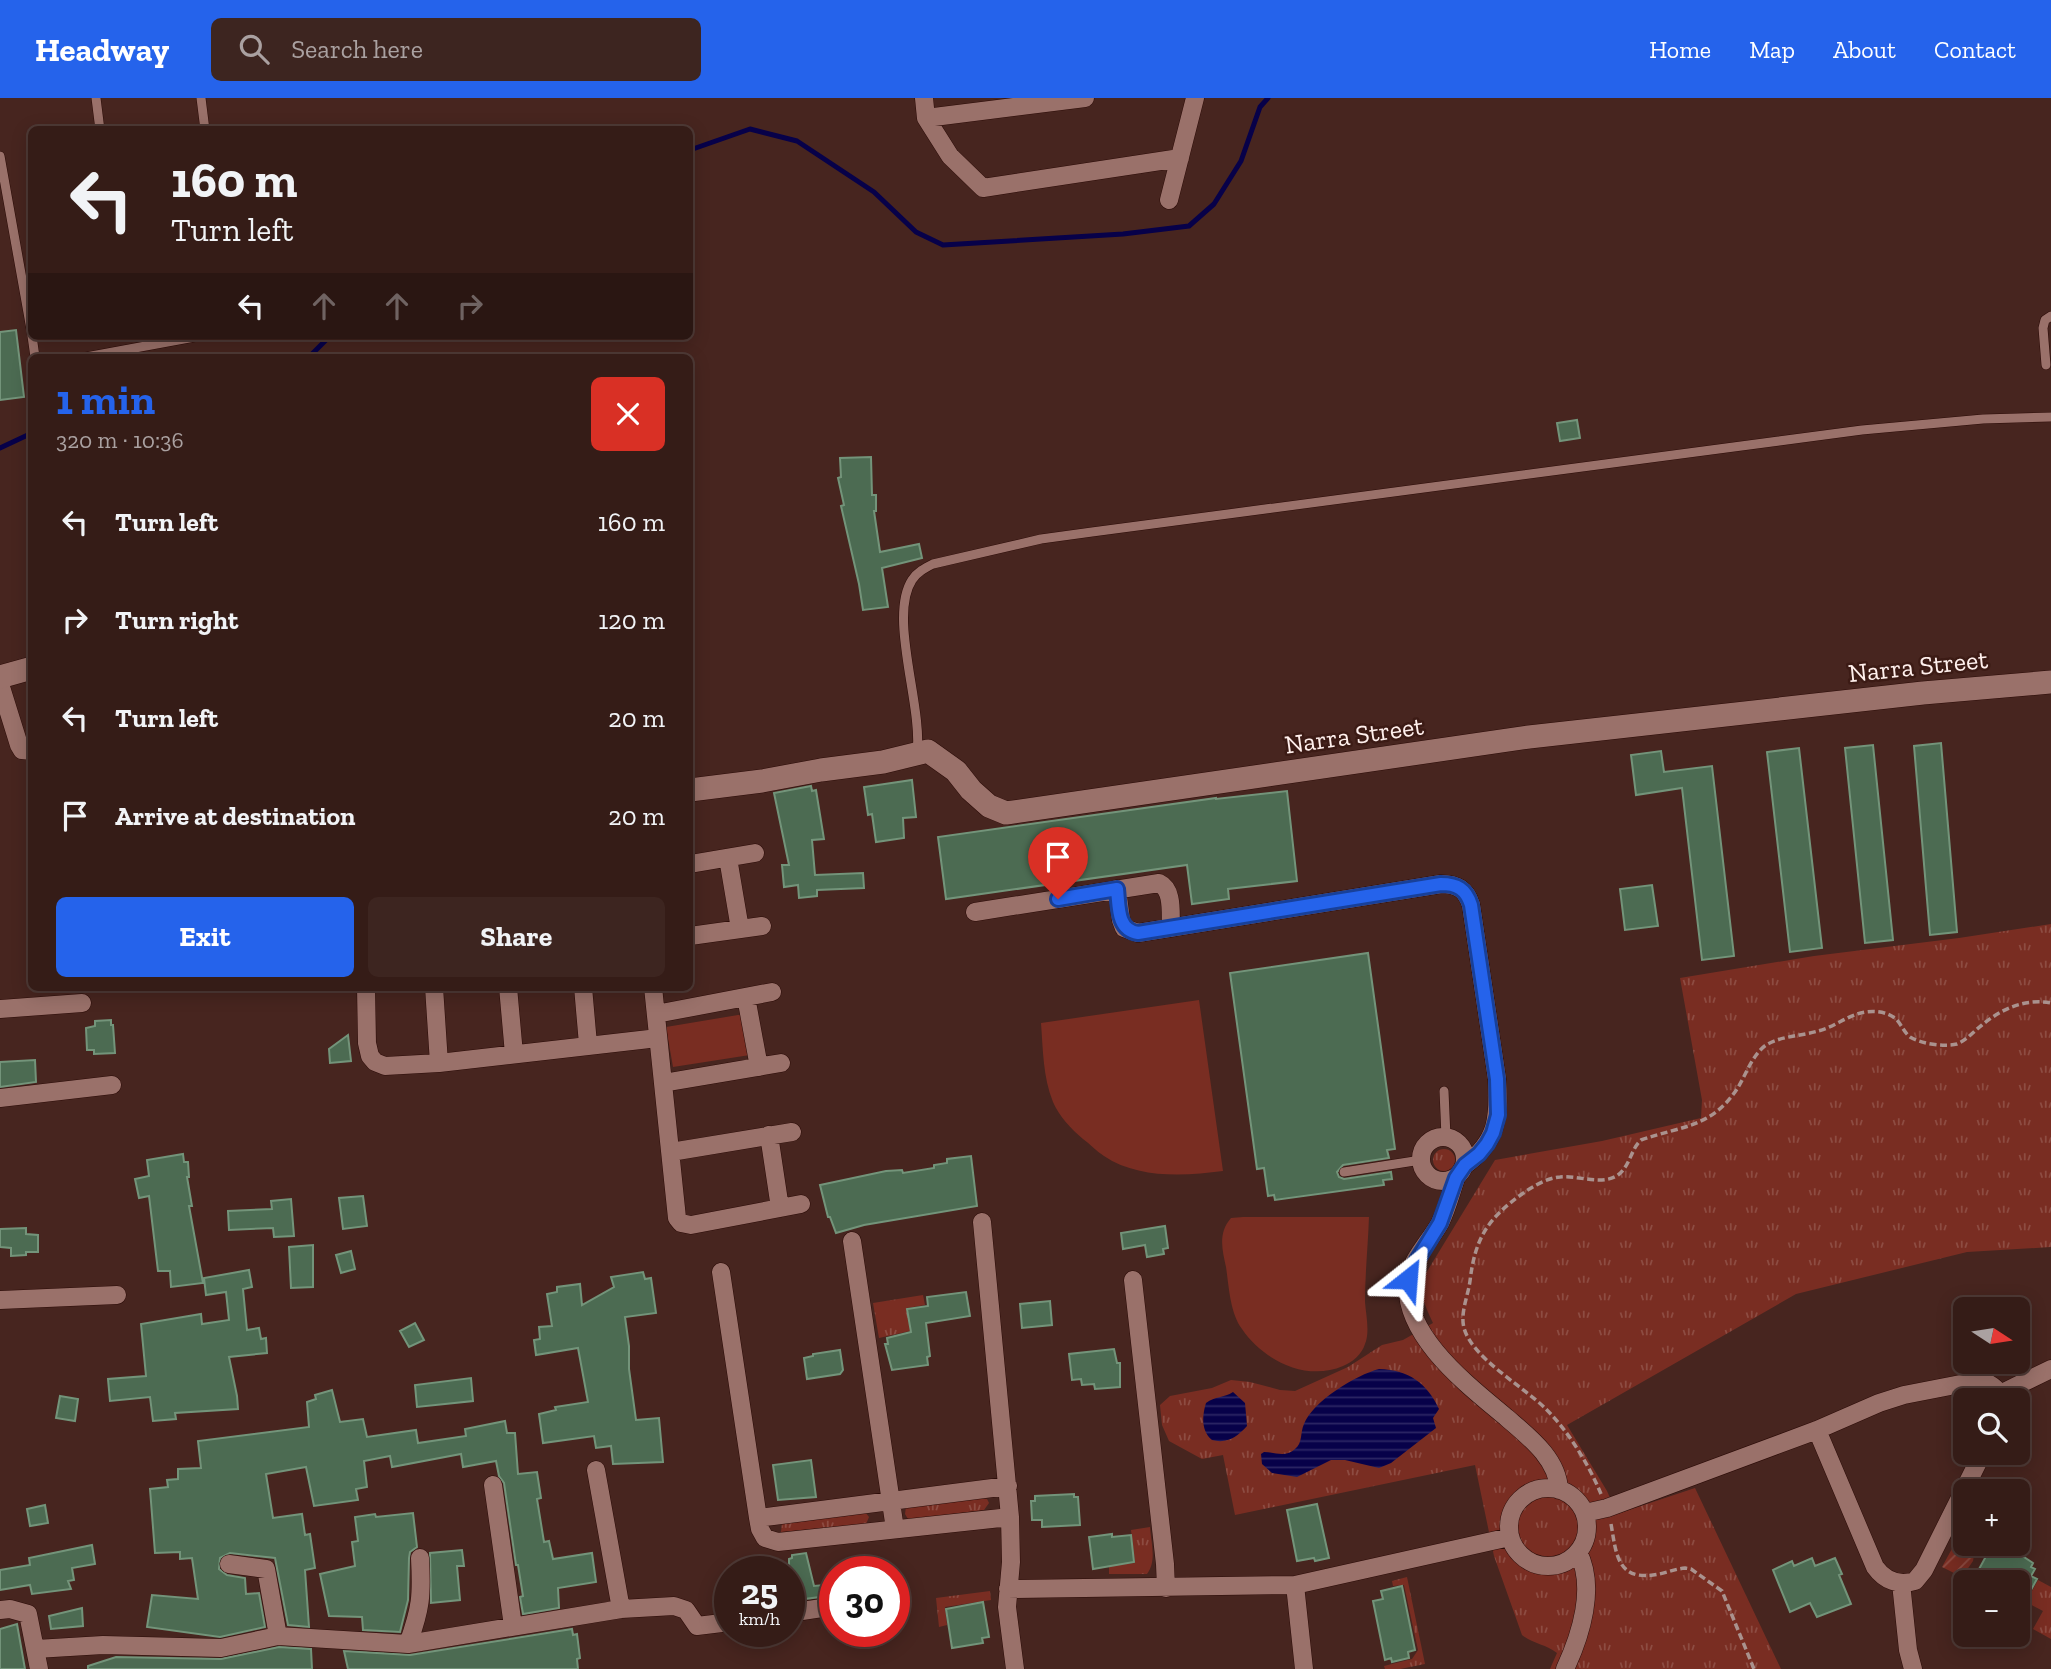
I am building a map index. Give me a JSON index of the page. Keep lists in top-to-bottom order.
{
  "streets": {
    "street": ["Narra Street"]
  },
  "north": "right",
  "page": {
    "header": "Headway",
    "search": "Search here",
    "nav": [
      "Home",
      "Map",
      "About",
      "Contact"
    ],
    "turn": ["160 m", "Turn left"],
    "heading": ["1 min", "320 m · 10:36"],
    "list": [
      {
        "name": "Turn left",
        "value": "160 m"
      },
      {
        "name": "Turn right",
        "value": "120 m"
      },
      {
        "name": "Turn left",
        "value": "20 m"
      },
      {
        "name": "Arrive at destination",
        "value": "20 m"
      }
    ],
    "buttons": ["Exit", "Share"],
    "map_buttons": ["+", "−"],
    "speed": "25 km/h",
    "limit": "30"
  }
}
